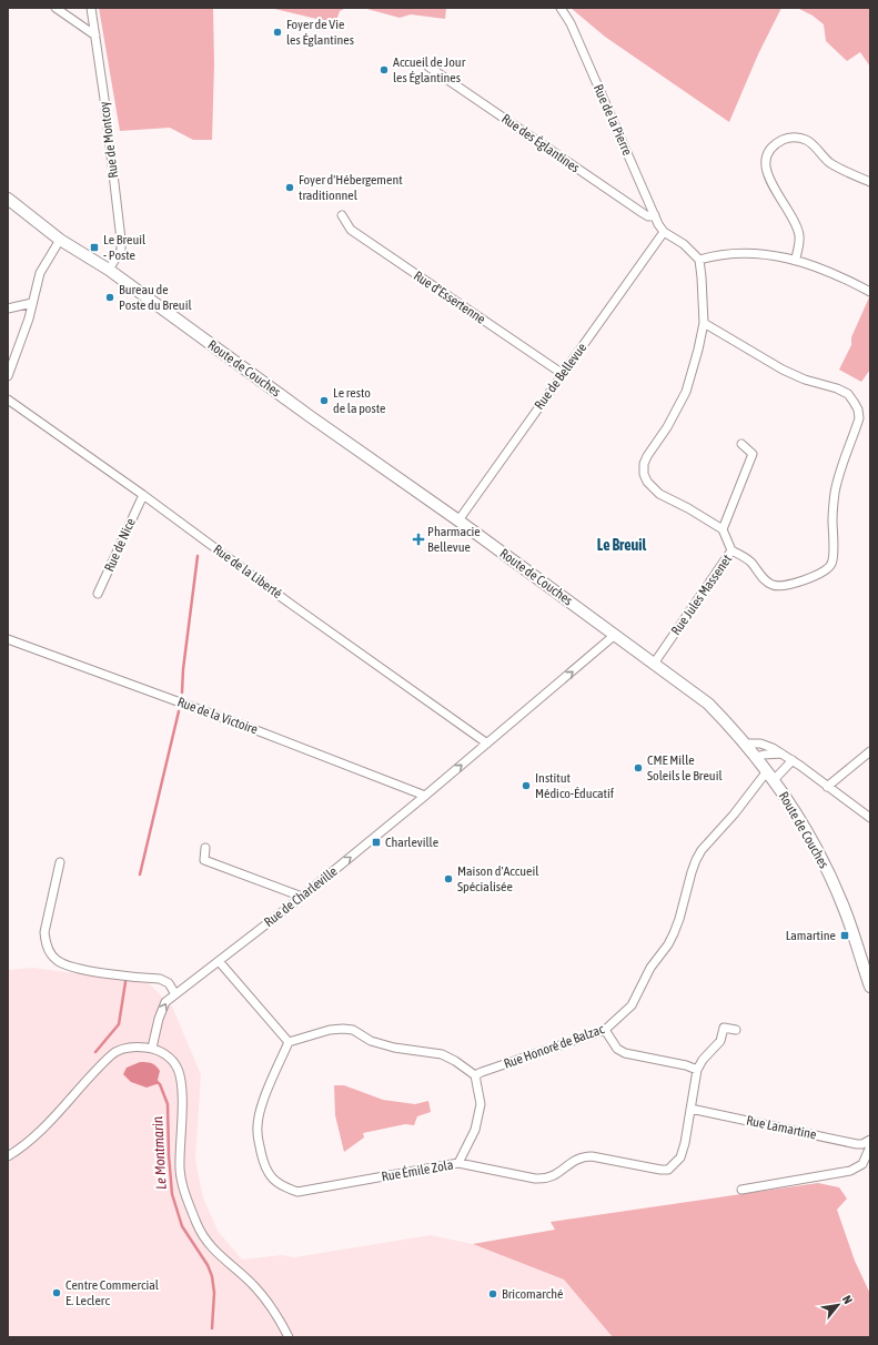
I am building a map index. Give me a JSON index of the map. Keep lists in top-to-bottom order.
{
  "streets": {
    "main road": ["Route de Couches"],
    "street": [
      "Rue de la Pierre",
      "Rue de Montcoy",
      "Rue des Églantines",
      "Rue d'Essertenne",
      "Rue de Bellevue",
      "Rue de Nice",
      "Rue de la Liberté",
      "Rue Jules Massenet",
      "Rue de la Victoire",
      "Rue de Charleville",
      "Rue Honoré de Balzac",
      "Rue Lamartine",
      "Rue Émile Zola"
    ]
  },
  "crossings": [
    ["Rue de la Pierre", "Rue des Églantines"],
    ["Rue de la Pierre", "Rue de Bellevue"],
    ["Rue de Montcoy", "Route de Couches"],
    ["Rue d'Essertenne", "Rue de Bellevue"],
    ["Route de Couches", "Rue de Bellevue"],
    ["Route de Couches", "Rue Jules Massenet"],
    ["Route de Couches", "Rue de Charleville"],
    ["Route de Couches", "Rue Honoré de Balzac"],
    ["Rue de Nice", "Rue de la Liberté"],
    ["Rue de la Liberté", "Rue de Charleville"],
    ["Rue de la Victoire", "Rue de Charleville"],
    ["Rue Lamartine", "Rue Émile Zola"]
  ],
  "one_way": ["Rue de Charleville"],
  "districts": ["Le Breuil"],
  "water": ["Le Montmarin"],
  "places": {
    "other": [
      "Foyer de Vie les Églantines",
      "Accueil de Jour les Églantines",
      "Foyer d'Hébergement traditionnel",
      "Bureau de Poste du Breuil",
      "Le resto de la poste",
      "CME Mille Soleils le Breuil",
      "Institut Médico-Éducatif",
      "Maison d'Accueil Spécialisée",
      "Centre Commercial E. Leclerc",
      "Bricomarché"
    ],
    "transit": ["Le Breuil - Poste", "Charleville", "Lamartine"],
    "health": ["Pharmacie Bellevue"]
  },
  "north": "top right"
}
